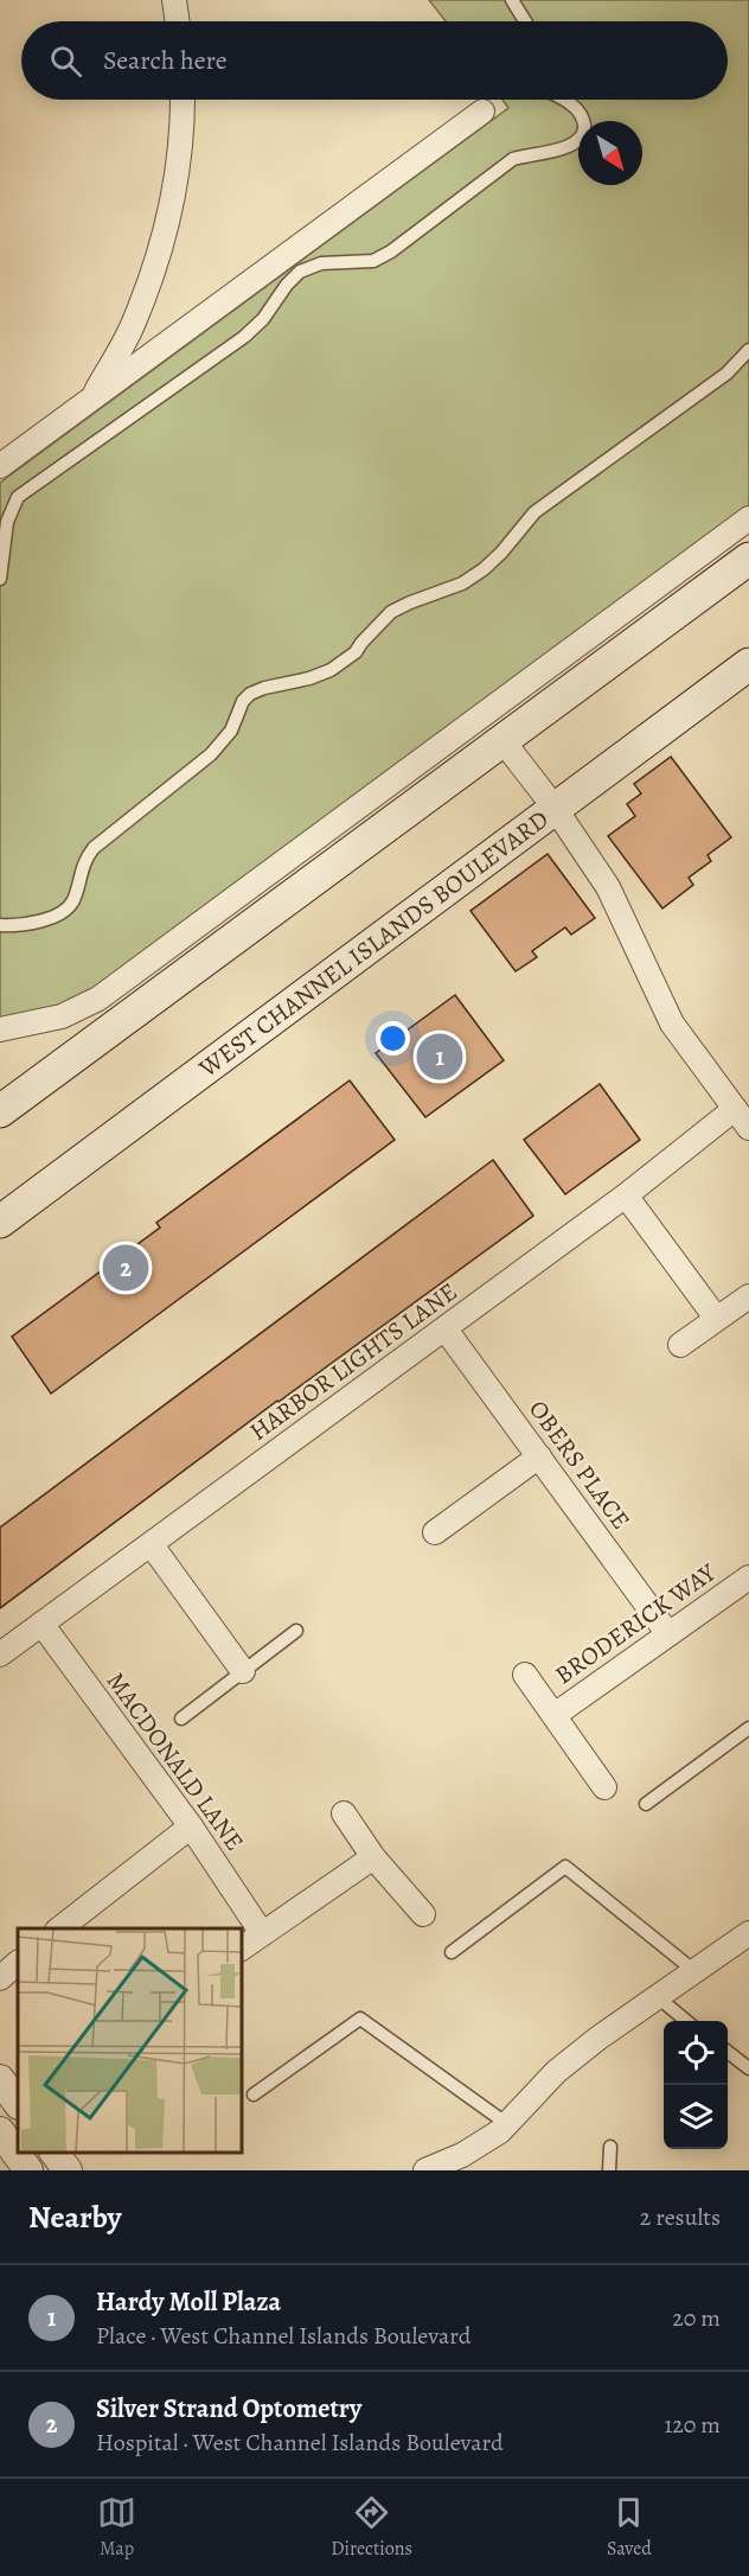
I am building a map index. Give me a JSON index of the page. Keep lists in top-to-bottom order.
{
  "streets": {
    "main road": ["WEST CHANNEL ISLANDS BOULEVARD"],
    "street": [
      "HARBOR LIGHTS LANE",
      "OBERS PLACE",
      "BRODERICK WAY",
      "MACDONALD LANE"
    ]
  },
  "crossings": [
    ["HARBOR LIGHTS LANE", "OBERS PLACE"],
    ["HARBOR LIGHTS LANE", "MACDONALD LANE"],
    ["OBERS PLACE", "BRODERICK WAY"]
  ],
  "north": "bottom right",
  "page": {
    "search": "Search here",
    "pins": ["1", "2"],
    "heading": ["Nearby", "2 results"],
    "list": [
      {
        "mark": "1",
        "name": "Hardy Moll Plaza",
        "note": "Place · West Channel Islands Boulevard",
        "value": "20 m"
      },
      {
        "mark": "2",
        "name": "Silver Strand Optometry",
        "note": "Hospital · West Channel Islands Boulevard",
        "value": "120 m"
      }
    ],
    "nav": ["Map", "Directions", "Saved"]
  }
}
